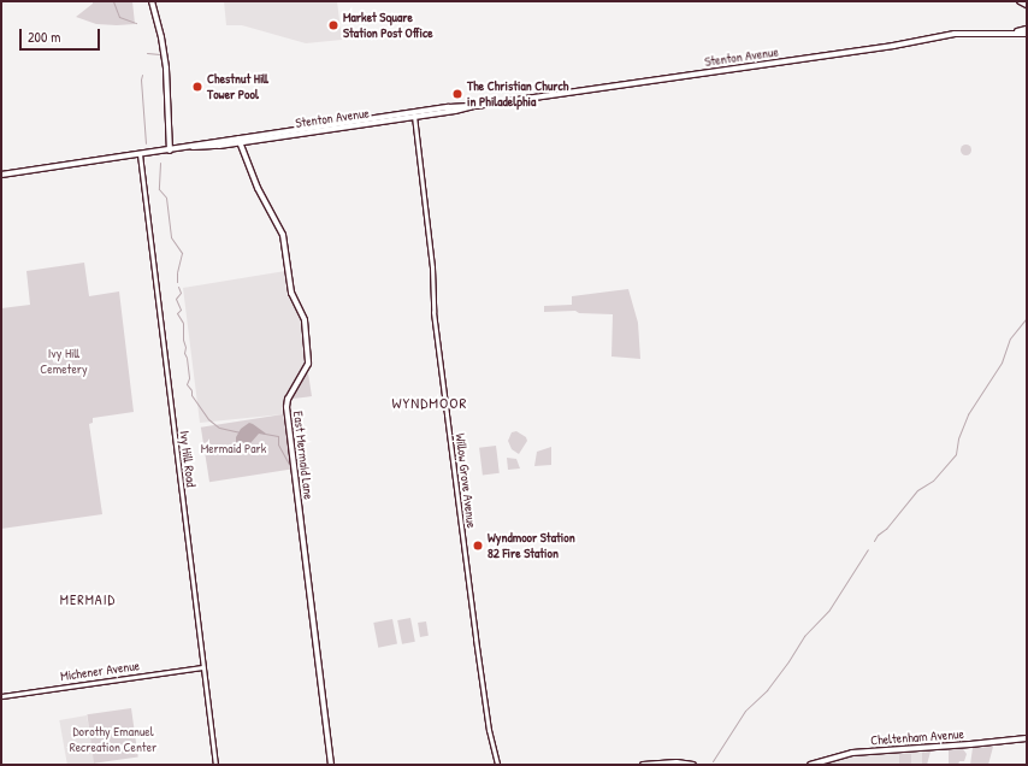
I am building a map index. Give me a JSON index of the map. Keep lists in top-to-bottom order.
{
  "streets": {
    "main road": ["Stenton Avenue", "East Mermaid Lane", "Cheltenham Avenue"],
    "street": ["Ivy Hill Road", "Willow Grove Avenue", "Michener Avenue"]
  },
  "crossings": [
    ["Stenton Avenue", "East Mermaid Lane"],
    ["Stenton Avenue", "Ivy Hill Road"],
    ["Stenton Avenue", "Willow Grove Avenue"],
    ["Ivy Hill Road", "Michener Avenue"]
  ],
  "districts": ["WYNDMOOR", "MERMAID"],
  "parks": ["Ivy Hill Cemetery", "Mermaid Park", "Dorothy Emanuel Recreation Center"],
  "places": [
    "Market Square Station Post Office",
    "Chestnut Hill Tower Pool",
    "The Christian Church in Philadelphia",
    "Wyndmoor Station 82 Fire Station"
  ],
  "scale_bar": "200 m"
}
